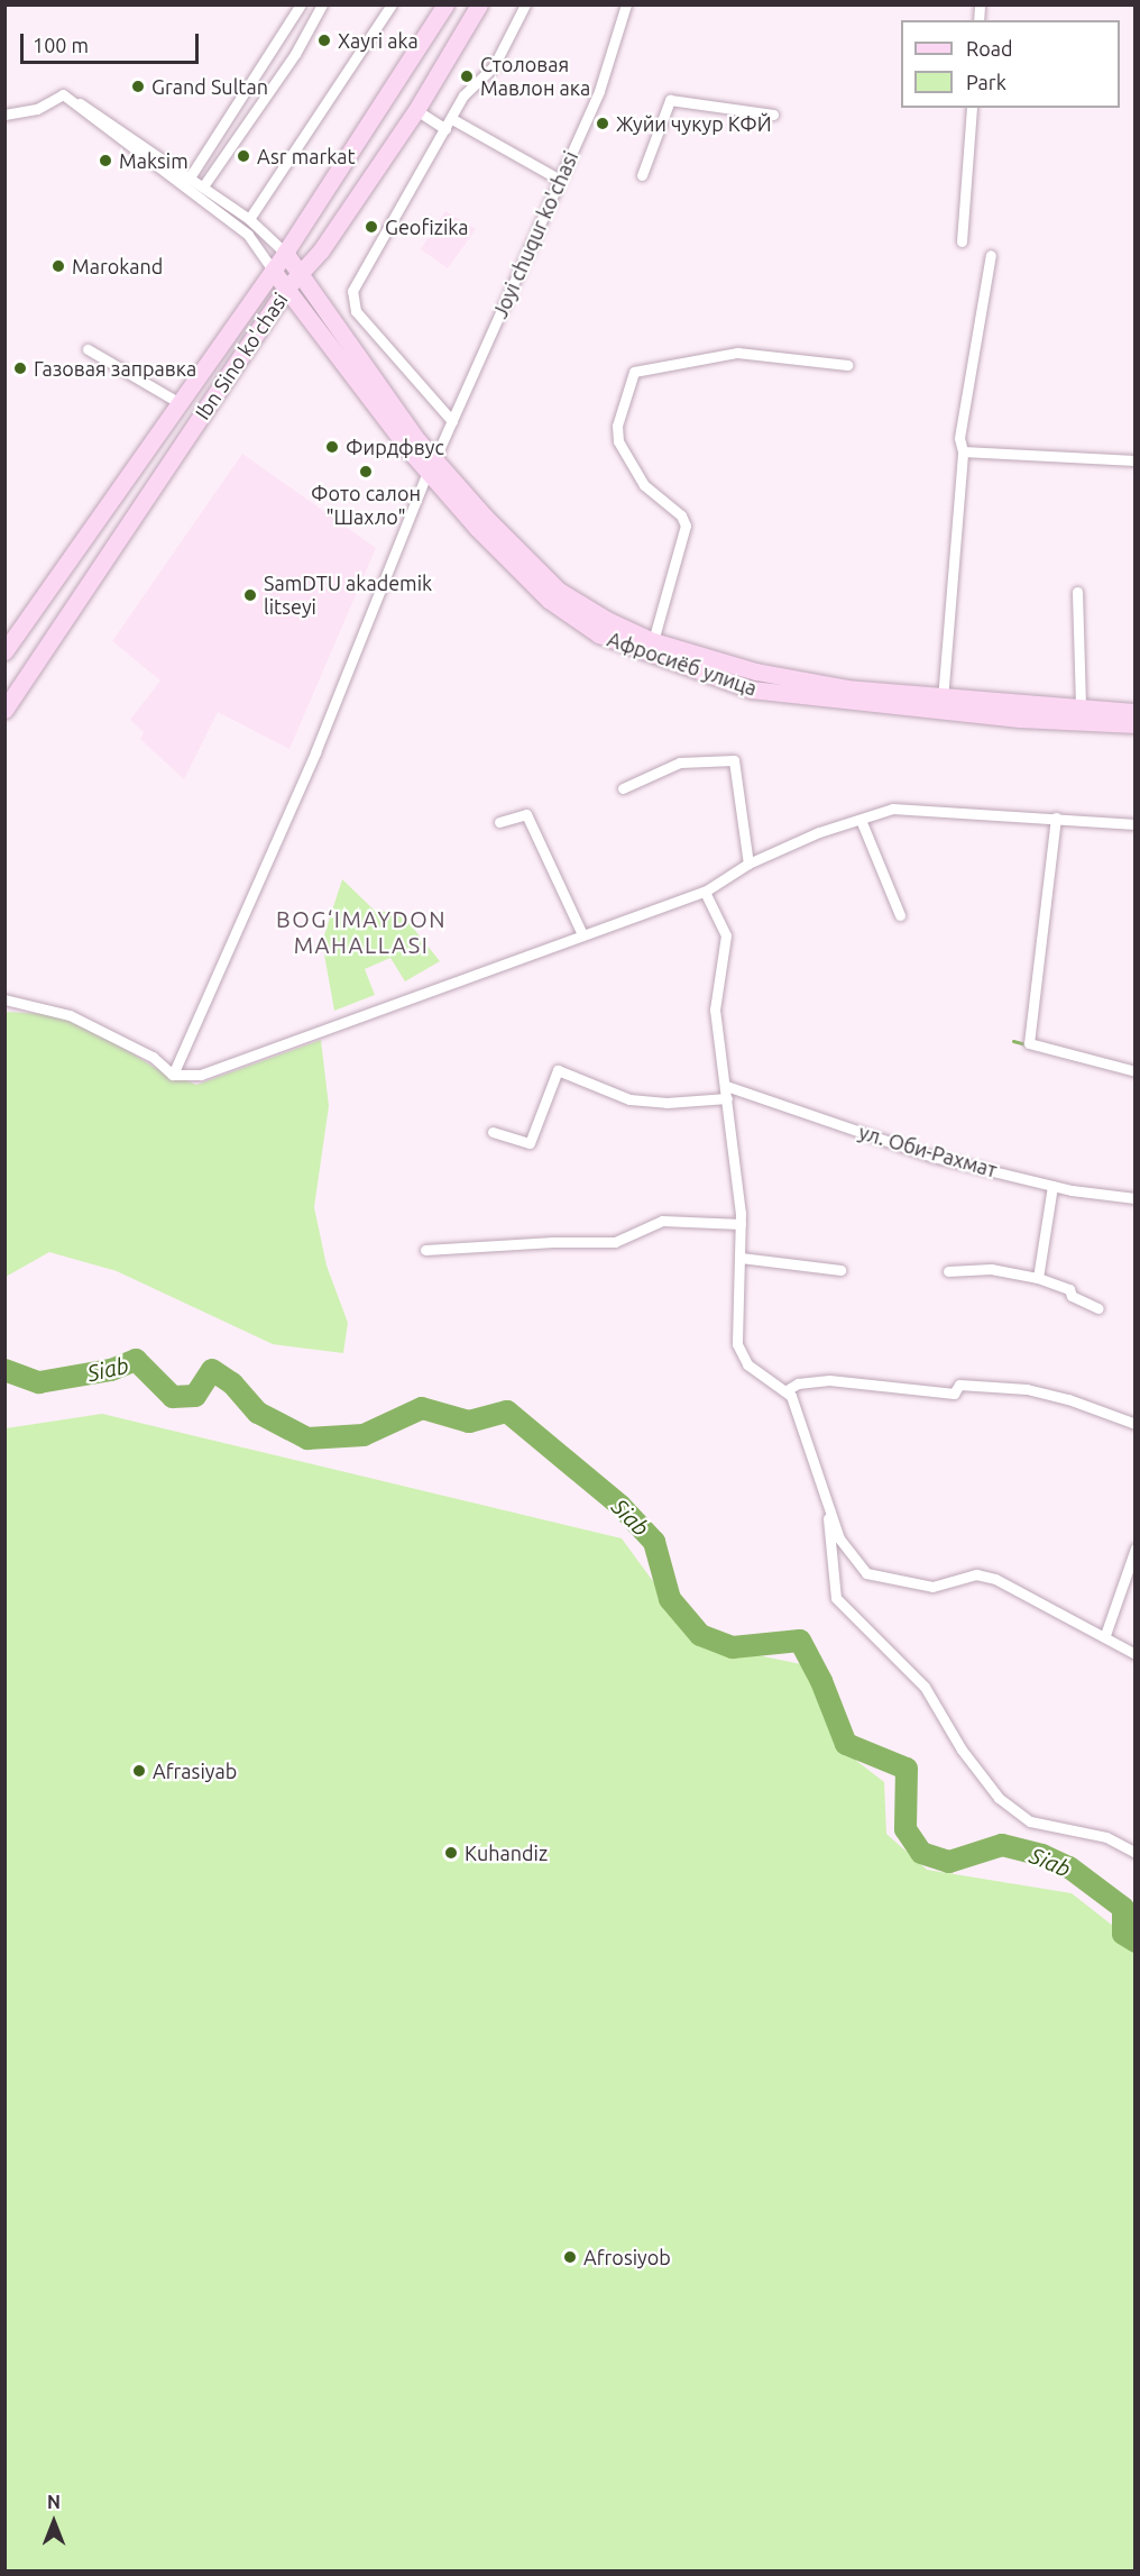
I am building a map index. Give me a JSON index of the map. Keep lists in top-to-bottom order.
{
  "streets": {
    "main road": ["Ibn Sino ko'chasi", "Афросиёб улица"],
    "street": ["Joyi chuqur ko'chasi", "ул. Оби-Рахмат"]
  },
  "crossings": [
    ["Joyi chuqur ko'chasi", "Афросиёб улица"],
    ["Ibn Sino ko'chasi", "Афросиёб улица"]
  ],
  "districts": ["BOG‘IMAYDON MAHALLASI"],
  "water": ["Siab"],
  "places": [
    "Xayri aka",
    "Столовая Мавлон ака",
    "Grand Sultan",
    "Жуйи чукур КФЙ",
    "Asr markat",
    "Maksim",
    "Geofizika",
    "Marokand",
    "Газовая заправка",
    "Фирдфвус",
    "Фото салон \"Шахло\"",
    "SamDTU akademik litseyi",
    "Afrasiyab",
    "Kuhandiz",
    "Afrosiyob"
  ],
  "legend": ["Road", "Park"],
  "scale_bar": "100 m",
  "north": "top"
}
